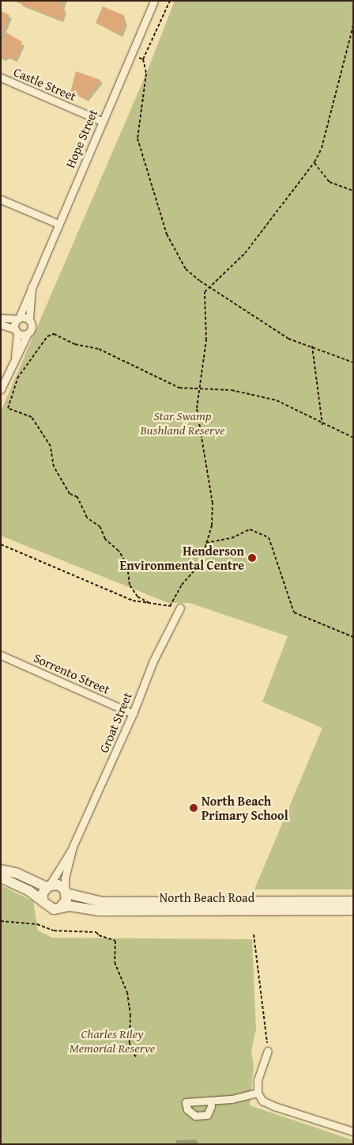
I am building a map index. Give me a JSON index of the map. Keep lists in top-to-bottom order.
{
  "streets": {
    "main road": ["North Beach Road"],
    "street": [
      "Castle Street",
      "Hope Street",
      "Sorrento Street",
      "Groat Street"
    ]
  },
  "crossings": [
    ["Castle Street", "Hope Street"],
    ["Sorrento Street", "Groat Street"],
    ["Groat Street", "North Beach Road"]
  ],
  "parks": ["Star Swamp Bushland Reserve", "Charles Riley Memorial Reserve"],
  "places": ["Henderson Environmental Centre", "North Beach Primary School"]
}
